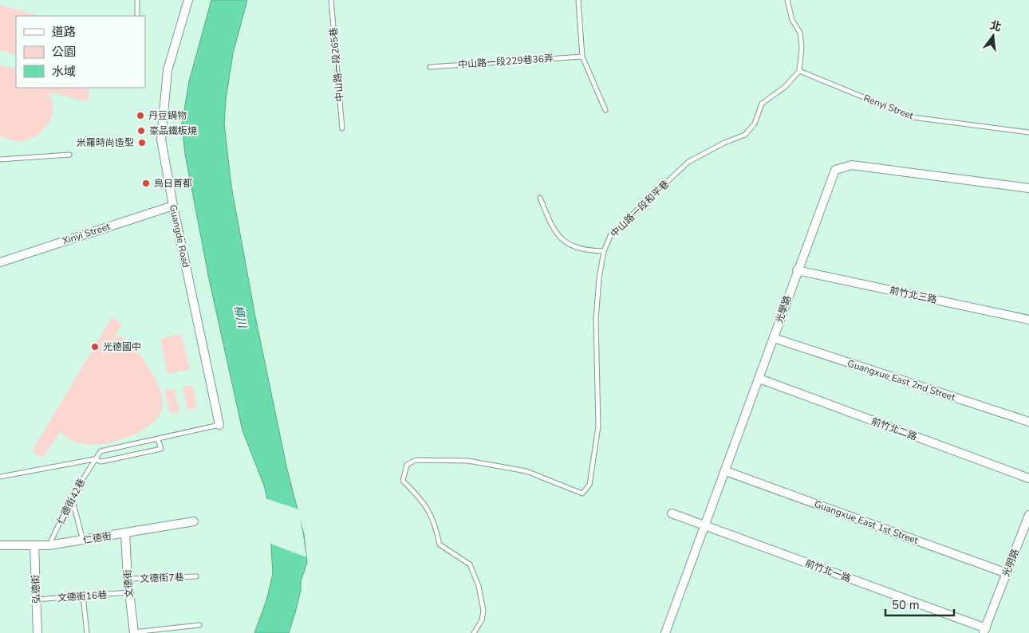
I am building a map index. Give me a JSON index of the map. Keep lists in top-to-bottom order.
{
  "streets": {
    "street": [
      "Xinyi Street",
      "Guangde Road",
      "前竹北三路",
      "光學路",
      "Guangxue East 2nd Street",
      "前竹北二路",
      "Guangxue East 1st Street",
      "仁德街",
      "光明路",
      "前竹北一路",
      "文德街",
      "弘德街"
    ],
    "lane": [
      "中山路一段229巷36弄",
      "中山路一段265巷",
      "Renyi Street",
      "中山路一段和平巷",
      "仁德街42巷",
      "文德街7巷",
      "文德街16巷"
    ]
  },
  "crossings": [
    ["Renyi Street", "中山路一段和平巷"],
    ["Xinyi Street", "Guangde Road"],
    ["前竹北三路", "光學路"],
    ["光學路", "Guangxue East 2nd Street"],
    ["光學路", "前竹北二路"],
    ["光學路", "Guangxue East 1st Street"],
    ["光學路", "前竹北一路"],
    ["仁德街42巷", "仁德街"],
    ["Guangxue East 1st Street", "光明路"],
    ["仁德街", "文德街"],
    ["仁德街", "弘德街"],
    ["光明路", "前竹北一路"],
    ["文德街7巷", "文德街"],
    ["文德街", "文德街16巷"],
    ["弘德街", "文德街16巷"]
  ],
  "water": ["柳川"],
  "places": [
    "丹豆鍋物",
    "豪品鐵板燒",
    "米羅時尚造型",
    "烏日首都",
    "光德國中"
  ],
  "legend": ["道路", "公園", "水域"],
  "scale_bar": "50 m",
  "north": "top"
}
